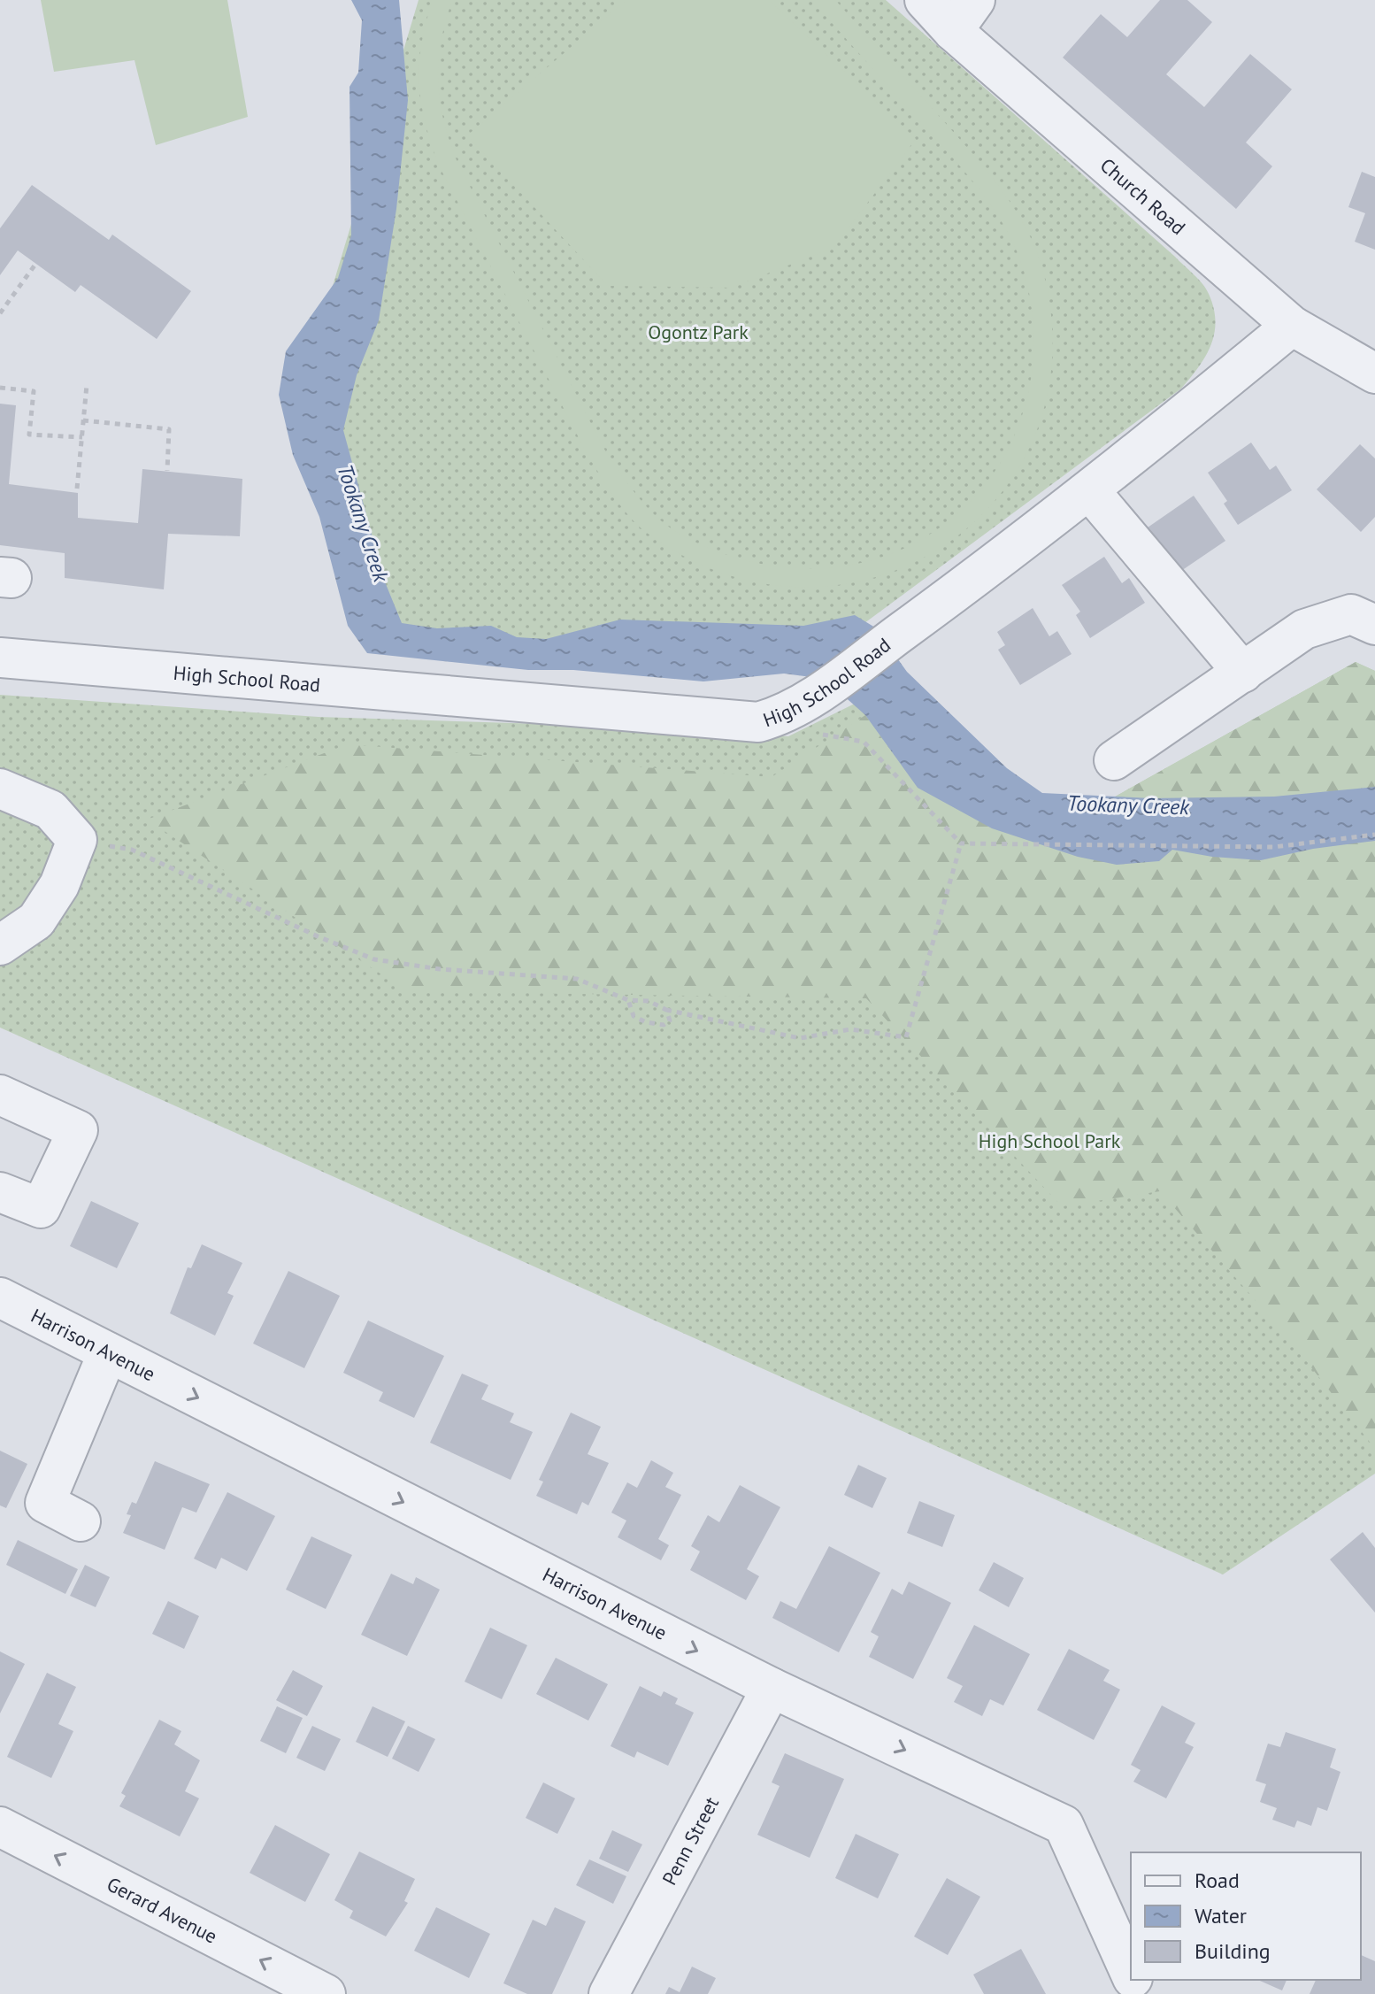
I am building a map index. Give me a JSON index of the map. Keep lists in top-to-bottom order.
{
  "streets": {
    "street": [
      "Church Road",
      "High School Road",
      "Harrison Avenue",
      "Penn Street",
      "Gerard Avenue"
    ]
  },
  "crossings": [
    ["Church Road", "High School Road"],
    ["Harrison Avenue", "Penn Street"]
  ],
  "one_way": ["Harrison Avenue", "Gerard Avenue"],
  "water": ["Tookany Creek"],
  "parks": ["Ogontz Park", "High School Park"],
  "legend": ["Road", "Water", "Building"]
}
